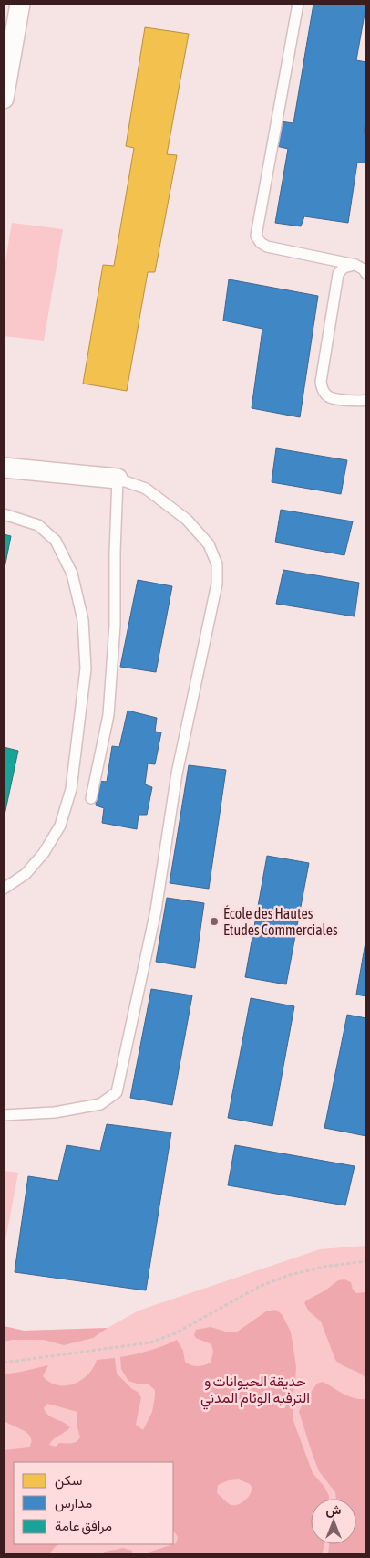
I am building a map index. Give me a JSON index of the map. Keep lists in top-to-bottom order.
{
  "parks": ["حديقة الحيوانات و الترفيه الوئام المدني"],
  "places": ["École des Hautes Etudes Commerciales"],
  "legend": ["سكن", "مدارس", "مرافق عامة"],
  "north": "top"
}
